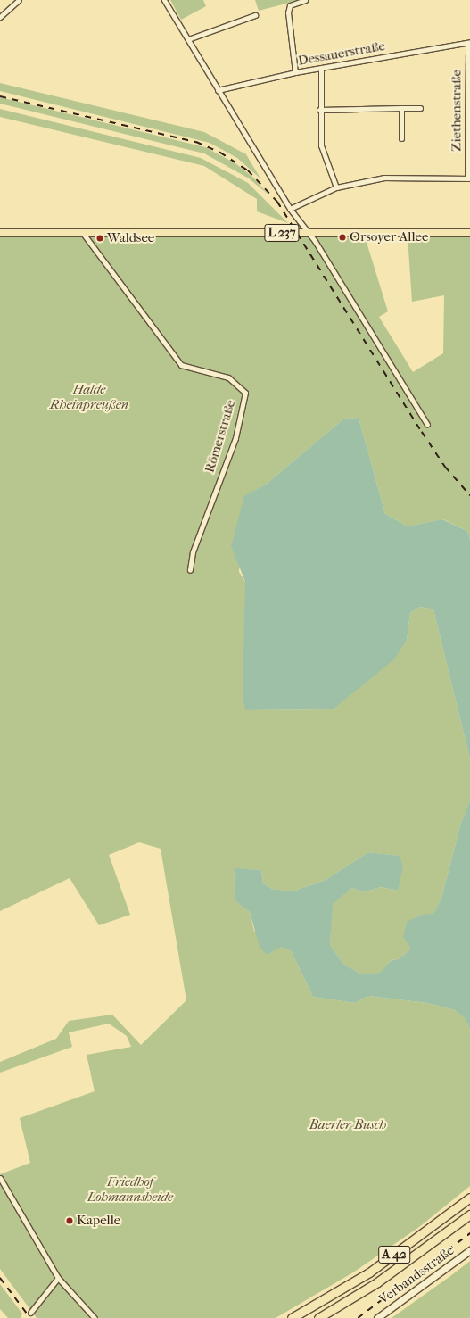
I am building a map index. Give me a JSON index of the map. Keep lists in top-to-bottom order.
{
  "streets": {
    "highway": ["A 42"],
    "main road": ["L 237", "Verbandsstraße"],
    "street": ["Dessauerstraße", "Ziethenstraße", "Römerstraße"]
  },
  "crossings": [
    ["Dessauerstraße", "Ziethenstraße"],
    ["L 237", "Römerstraße"]
  ],
  "parks": ["Halde Rheinpreußen", "Baerler Busch", "Friedhof Lohmannsheide"],
  "places": ["Orsoyer Allee", "Waldsee", "Kapelle"]
}
